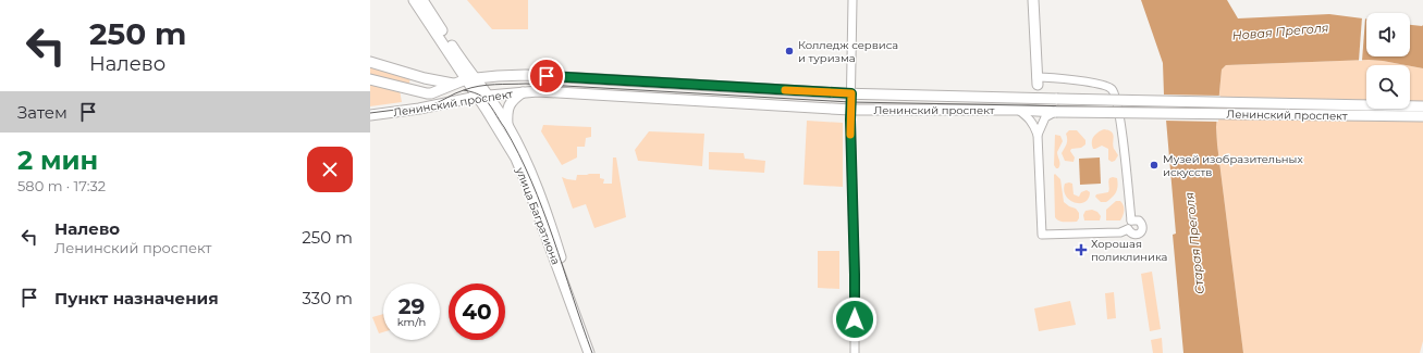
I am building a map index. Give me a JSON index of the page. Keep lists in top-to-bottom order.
{
  "streets": {
    "main road": ["Ленинский проспект", "улица Багратиона"]
  },
  "crossings": [
    ["Ленинский проспект", "улица Багратиона"]
  ],
  "water": ["Новая Преголя", "Старая Преголя"],
  "places": {
    "other": ["Колледж сервиса и туризма", "Музей изобразительных искусств"],
    "health": ["Хорошая поликлиника"]
  },
  "page": {
    "turn": ["250 m", "Налево"],
    "then": "Затем",
    "heading": ["2 мин", "580 m · 17:32"],
    "list": [
      {
        "name": "Налево",
        "note": "Ленинский проспект",
        "value": "250 m"
      },
      {
        "name": "Пункт назначения",
        "value": "330 m"
      }
    ],
    "speed": "29 km/h",
    "limit": "40"
  }
}
